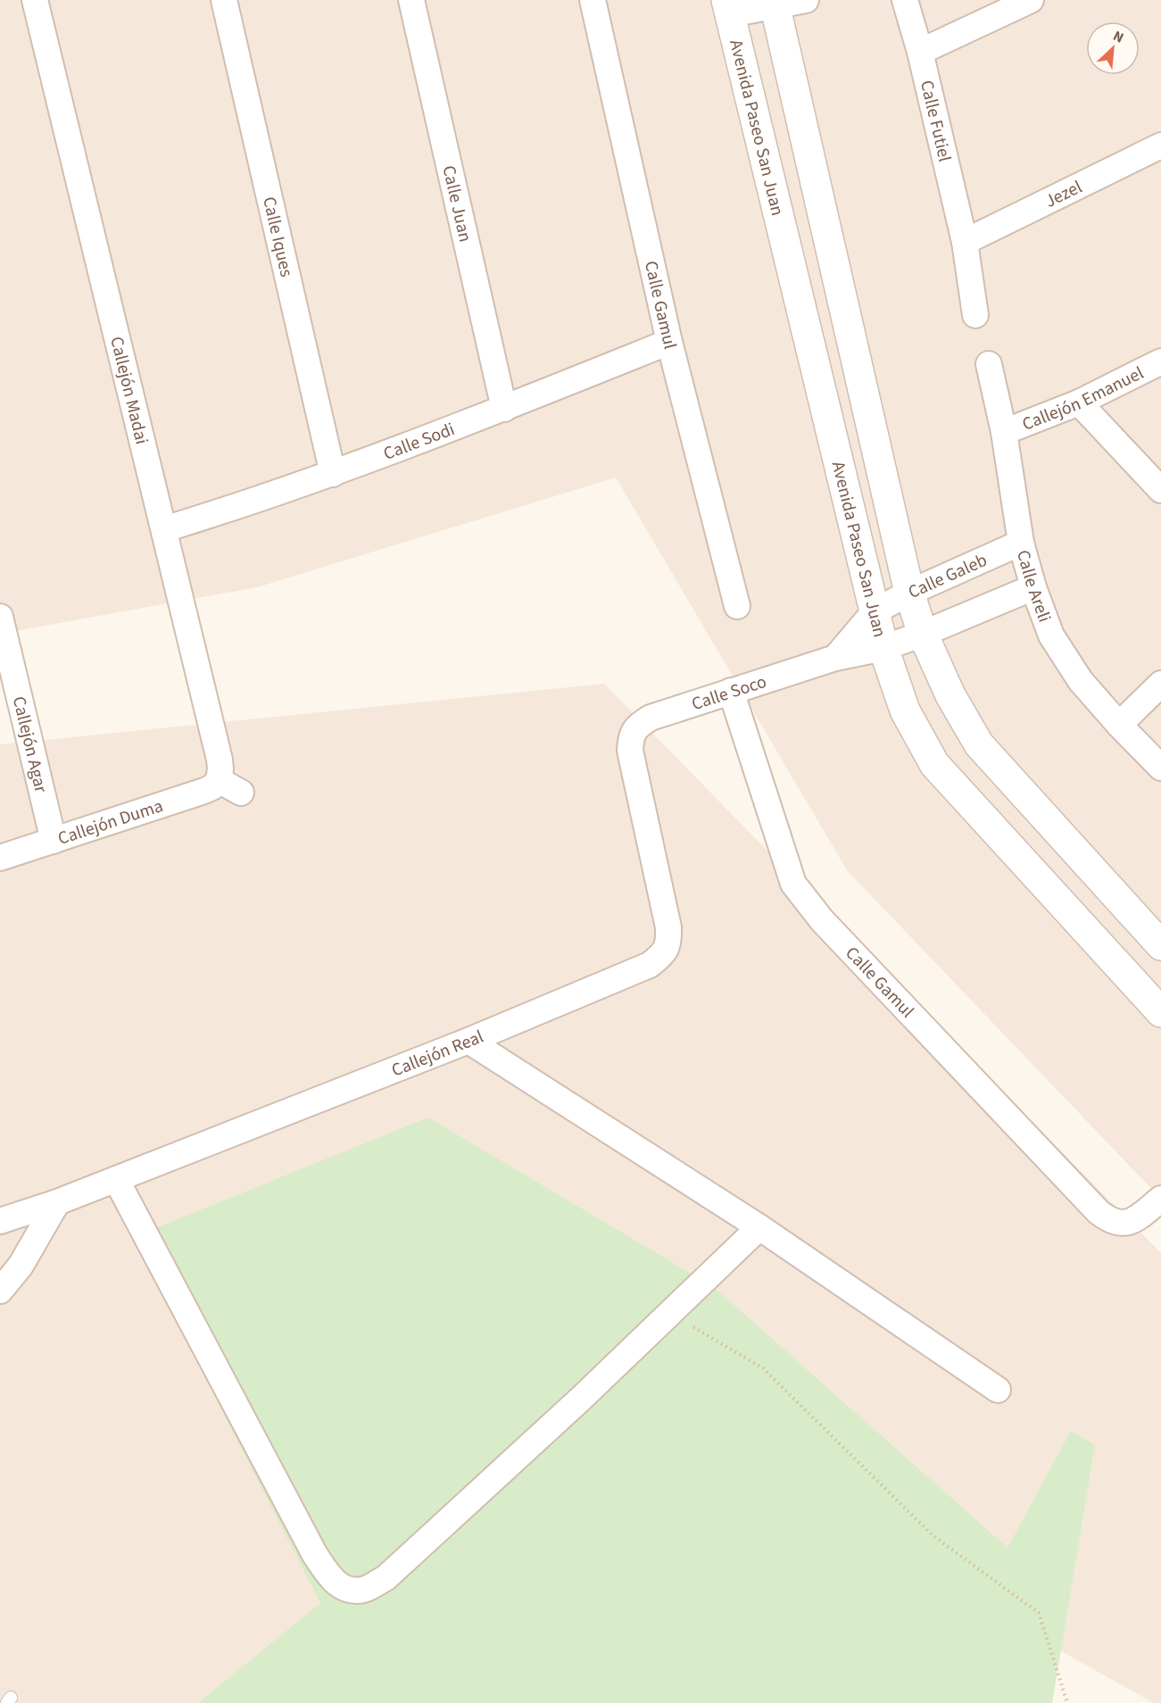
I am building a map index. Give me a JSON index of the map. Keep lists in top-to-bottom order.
{
  "streets": {
    "street": [
      "Calle Futiel",
      "Avenida Paseo San Juan",
      "Jezel",
      "Calle Juan",
      "Calle Iques",
      "Calle Gamul",
      "Callejón Madai",
      "Callejón Emanuel",
      "Calle Sodi",
      "Calle Galeb",
      "Calle Areli",
      "Calle Soco",
      "Callejón Agar",
      "Callejón Duma",
      "Callejón Real"
    ]
  },
  "crossings": [
    ["Calle Futiel", "Jezel"],
    ["Avenida Paseo San Juan", "Calle Galeb"],
    ["Avenida Paseo San Juan", "Calle Soco"],
    ["Calle Juan", "Calle Sodi"],
    ["Calle Iques", "Calle Sodi"],
    ["Calle Gamul", "Calle Sodi"],
    ["Calle Gamul", "Calle Soco"],
    ["Callejón Madai", "Calle Sodi"],
    ["Callejón Madai", "Callejón Duma"],
    ["Callejón Emanuel", "Calle Areli"],
    ["Calle Galeb", "Calle Areli"],
    ["Calle Soco", "Callejón Real"],
    ["Callejón Agar", "Callejón Duma"]
  ],
  "north": "top right"
}
